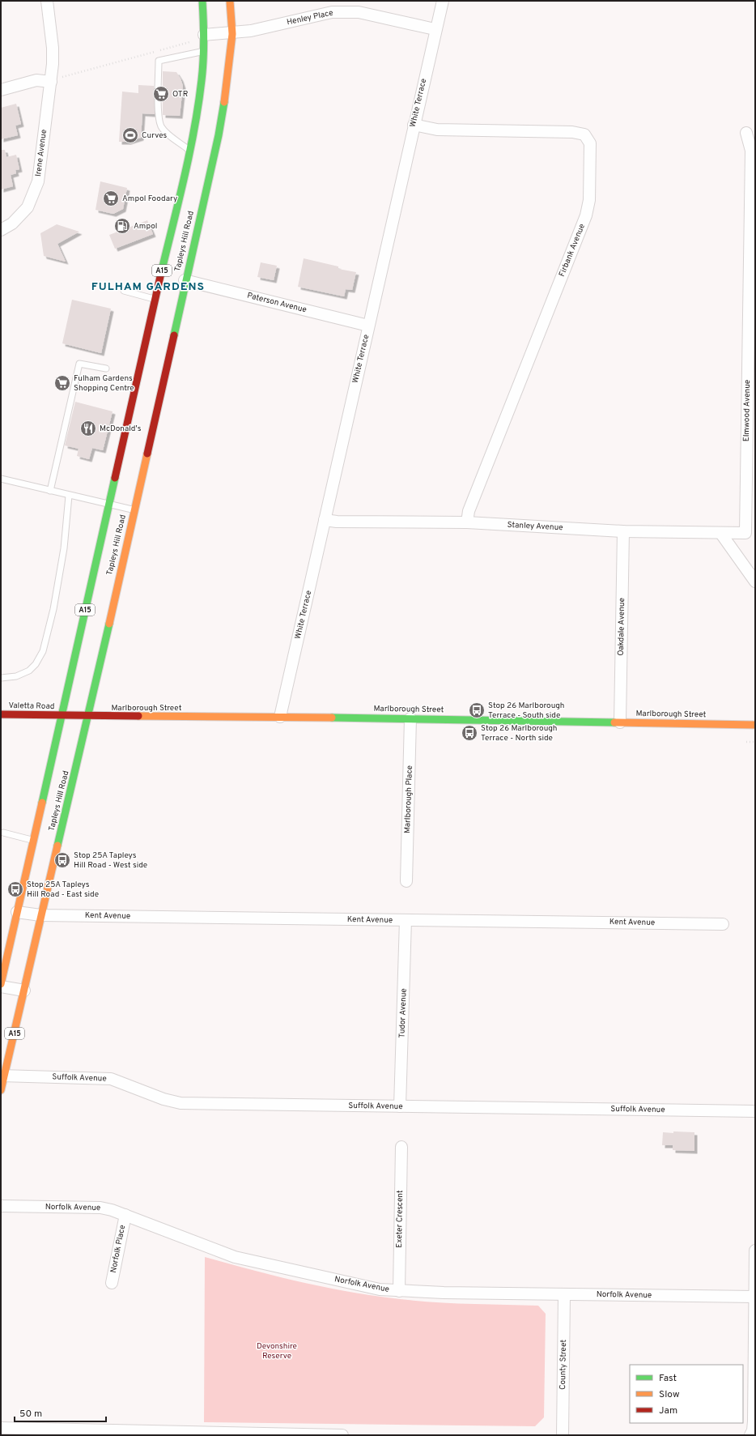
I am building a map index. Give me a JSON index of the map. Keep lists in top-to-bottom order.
{
  "streets": {
    "main road": [
      "Tapleys Hill Road",
      "A15",
      "Valetta Road",
      "Marlborough Street"
    ],
    "street": [
      "Henley Place",
      "White Terrace",
      "Irene Avenue",
      "Firbank Avenue",
      "Paterson Avenue",
      "Elmwood Avenue",
      "Stanley Avenue",
      "Oakdale Avenue",
      "Marlborough Place",
      "Kent Avenue",
      "Tudor Avenue",
      "Suffolk Avenue",
      "Norfolk Avenue",
      "Exeter Crescent",
      "Norfolk Place",
      "County Street"
    ]
  },
  "crossings": [
    ["Henley Place", "White Terrace"],
    ["Henley Place", "Tapleys Hill Road"],
    ["White Terrace", "Firbank Avenue"],
    ["White Terrace", "Paterson Avenue"],
    ["White Terrace", "Stanley Avenue"],
    ["White Terrace", "Marlborough Street"],
    ["Tapleys Hill Road", "Paterson Avenue"],
    ["Tapleys Hill Road", "Valetta Road"],
    ["Tapleys Hill Road", "Marlborough Street"],
    ["Tapleys Hill Road", "Kent Avenue"],
    ["Tapleys Hill Road", "Suffolk Avenue"],
    ["Firbank Avenue", "Stanley Avenue"],
    ["Elmwood Avenue", "Stanley Avenue"],
    ["Stanley Avenue", "Oakdale Avenue"],
    ["Oakdale Avenue", "Marlborough Street"],
    ["Valetta Road", "Marlborough Street"],
    ["Marlborough Street", "Marlborough Place"],
    ["Kent Avenue", "Tudor Avenue"],
    ["Tudor Avenue", "Suffolk Avenue"],
    ["Norfolk Avenue", "Exeter Crescent"],
    ["Norfolk Avenue", "Norfolk Place"],
    ["Norfolk Avenue", "County Street"]
  ],
  "districts": ["FULHAM GARDENS"],
  "parks": ["Devonshire Reserve"],
  "places": {
    "supermarket": ["OTR", "Ampol Foodary", "Fulham Gardens Shopping Centre"],
    "sports": ["Curves"],
    "fuel station": ["Ampol"],
    "restaurant": ["McDonald's"],
    "bus stop": [
      "Stop 26 Marlborough Terrace - South side",
      "Stop 26 Marlborough Terrace - North side",
      "Stop 25A Tapleys Hill Road - West side",
      "Stop 25A Tapleys Hill Road - East side"
    ]
  },
  "legend": ["Fast", "Slow", "Jam"],
  "scale_bar": "50 m"
}
